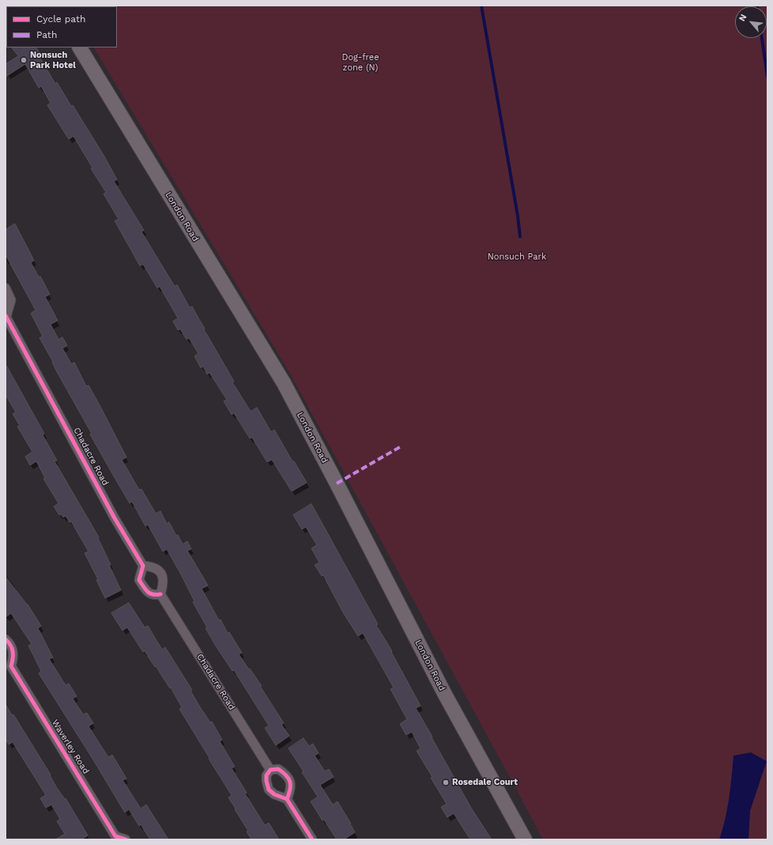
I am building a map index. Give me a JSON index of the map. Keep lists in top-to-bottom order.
{
  "streets": {
    "highway": ["London Road"],
    "street": ["Chadacre Road", "Waverley Road"]
  },
  "parks": ["Dog-free zone (N)", "Nonsuch Park"],
  "places": ["Nonsuch Park Hotel", "Rosedale Court"],
  "legend": ["Cycle path", "Path"],
  "north": "top left"
}
